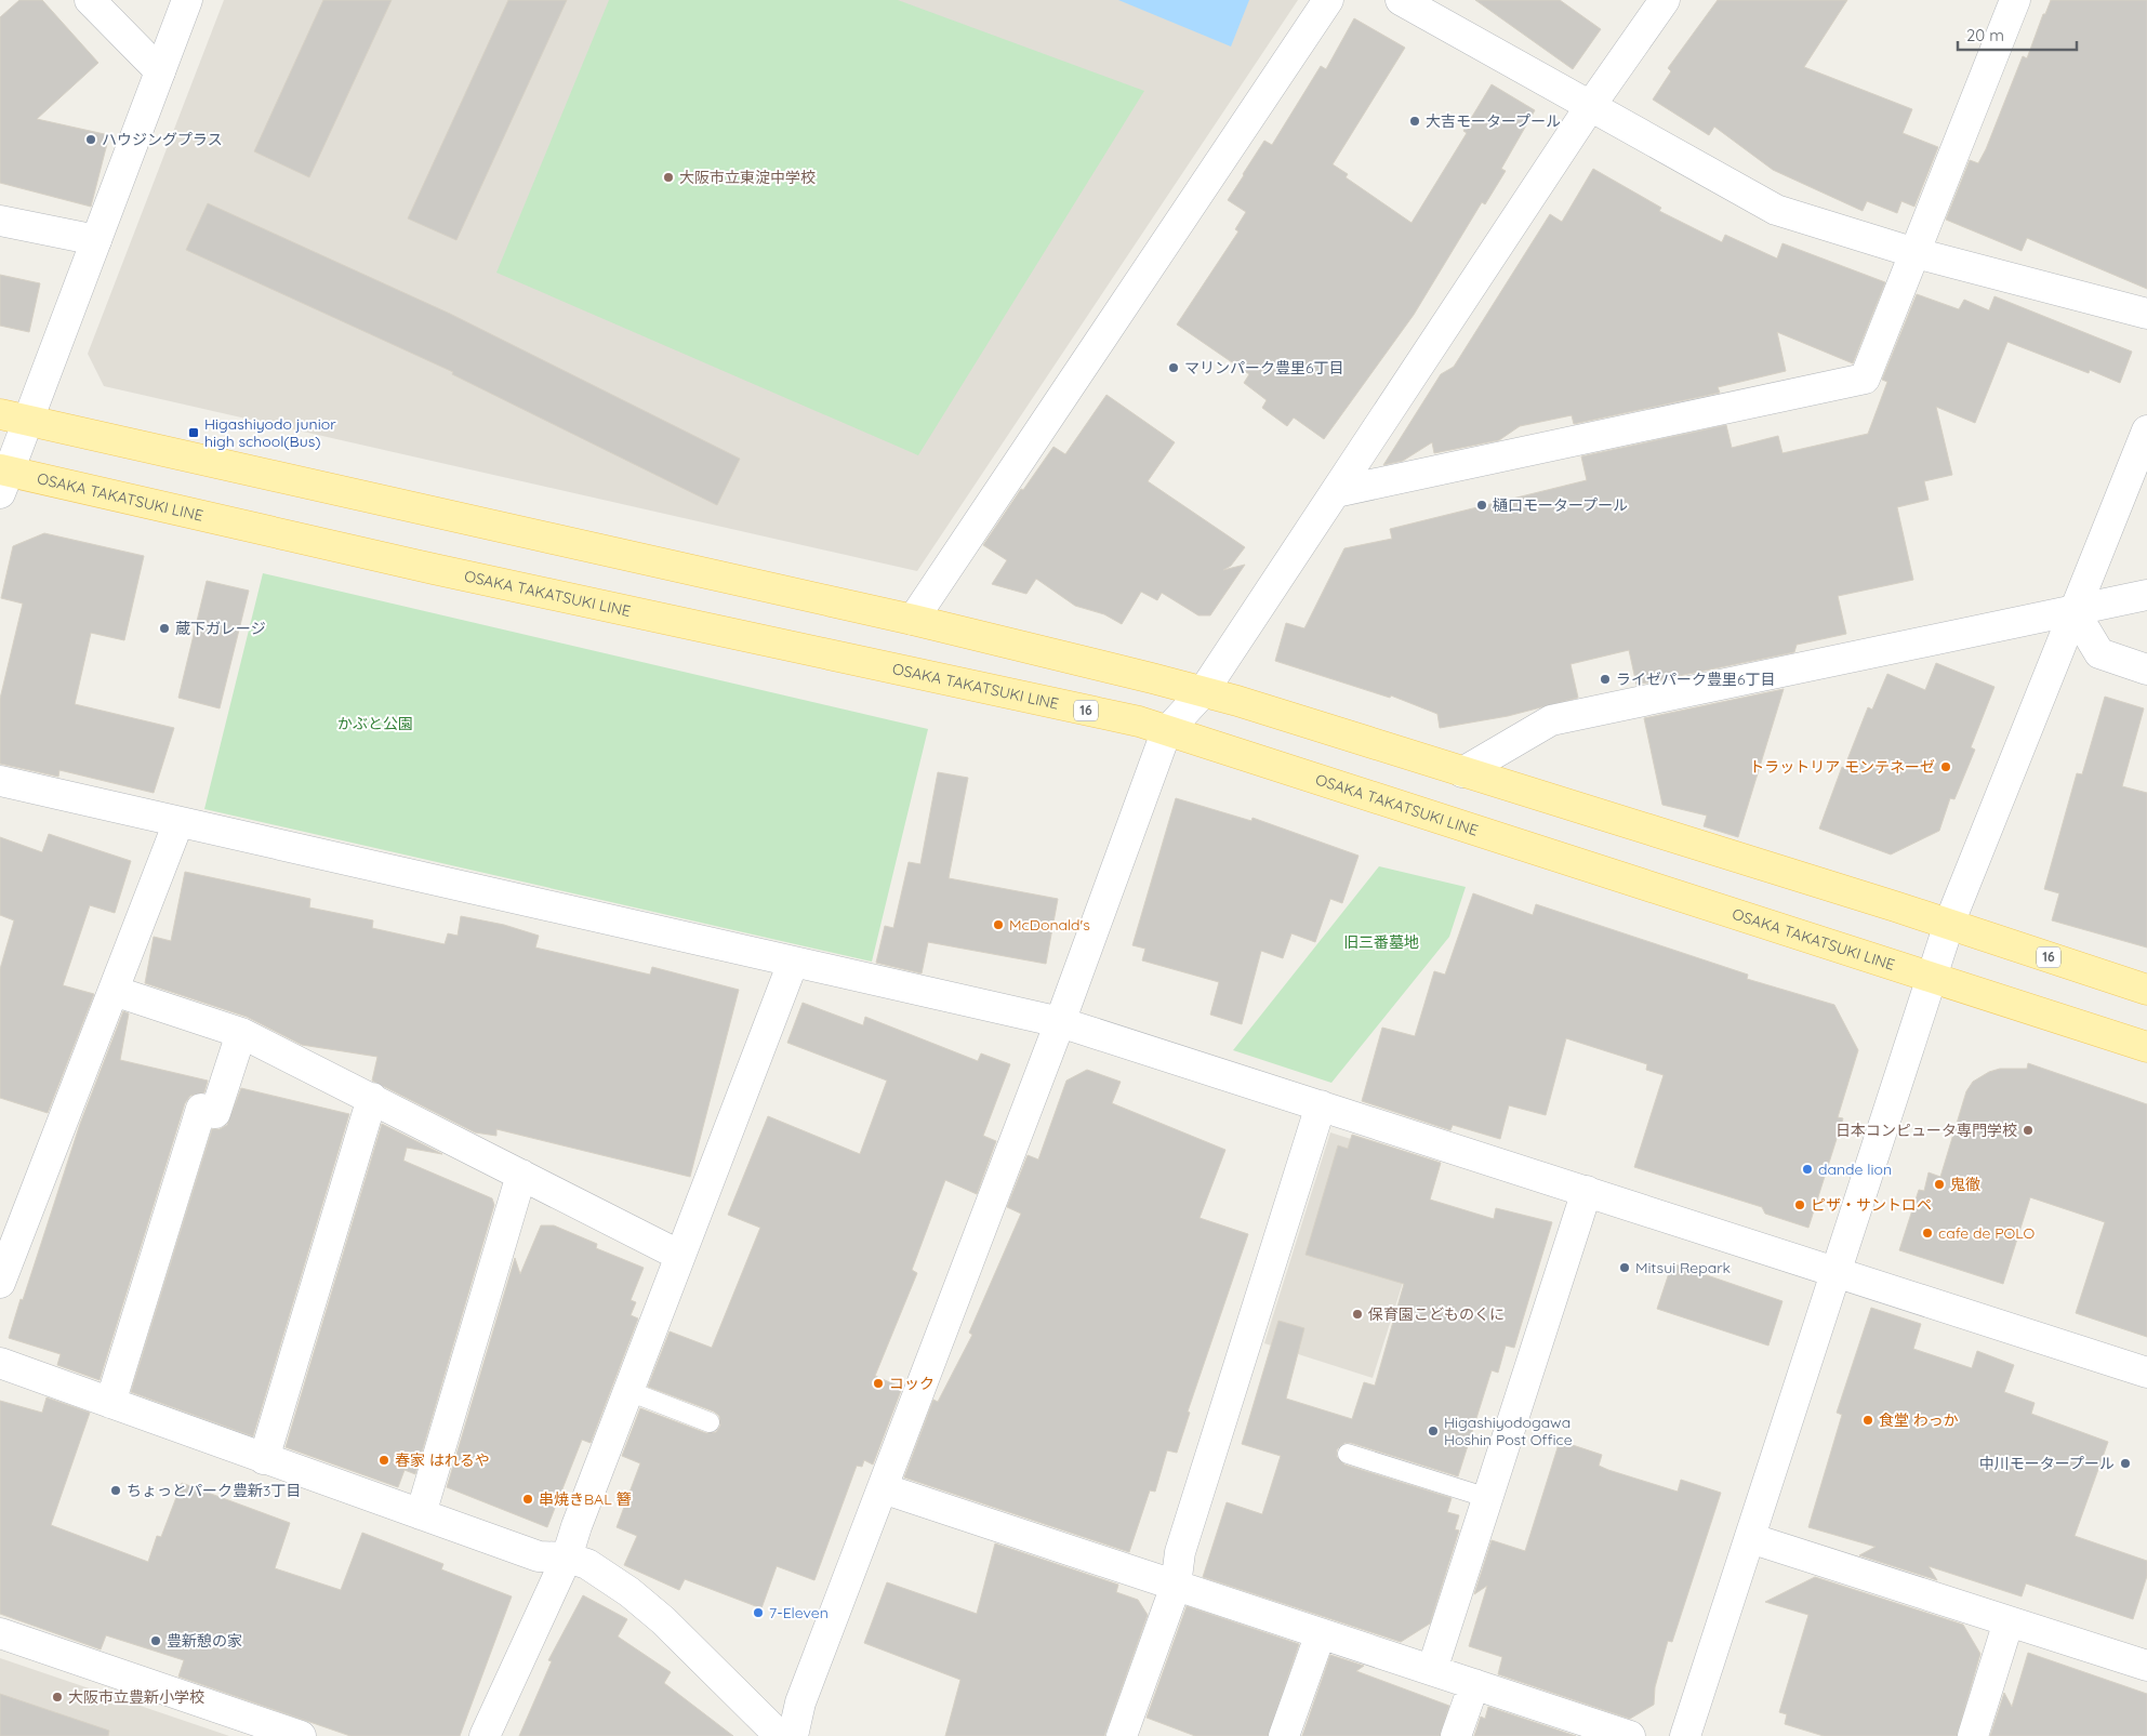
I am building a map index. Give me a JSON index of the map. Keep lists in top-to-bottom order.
{
  "streets": {
    "main road": ["OSAKA TAKATSUKI LINE", "16"]
  },
  "parks": ["かぶと公園", "旧三番墓地"],
  "places": {
    "other": [
      "大吉モータープール",
      "ハウジングプラス",
      "大阪市立東淀中学校",
      "マリンパーク豊里6丁目",
      "樋口モータープール",
      "蔵下ガレージ",
      "ライゼパーク豊里6丁目",
      "トラットリア モンテネーゼ",
      "McDonald's",
      "日本コンピュータ専門学校",
      "dande lion",
      "鬼徹",
      "ピザ・サントロペ",
      "cafe de POLO",
      "Mitsui Repark",
      "保育園こどものくに",
      "コック",
      "食堂 わっか",
      "Higashiyodogawa Hoshin Post Office",
      "春家 はれるや",
      "中川モータープール",
      "ちょっとパーク豊新3丁目",
      "串焼きBAL 簪",
      "7-Eleven",
      "豊新憩の家",
      "大阪市立豊新小学校"
    ],
    "transit": ["Higashiyodo junior high school(Bus)"]
  },
  "scale_bar": "20 m"
}
